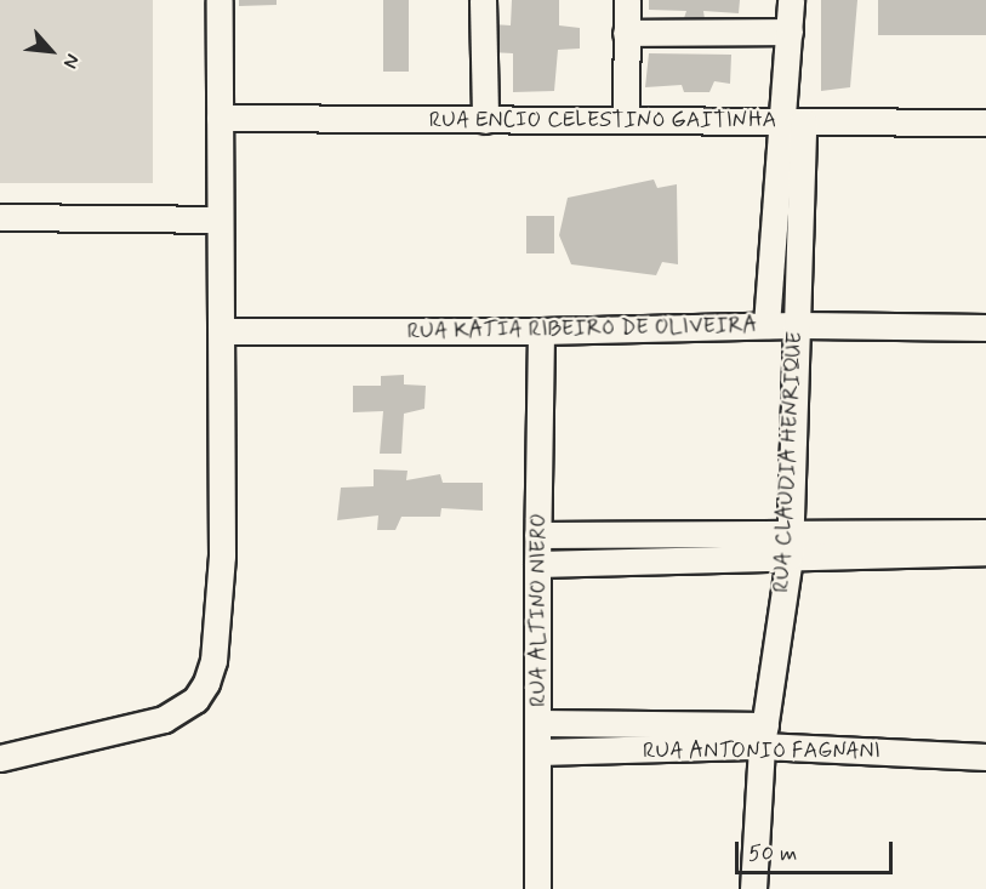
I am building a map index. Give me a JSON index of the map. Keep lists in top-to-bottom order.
{
  "streets": {
    "street": [
      "RUA ENCIO CELESTINO GAITINHA",
      "RUA KATIA RIBEIRO DE OLIVEIRA",
      "RUA CLAUDIA HENRIQUE",
      "RUA ALTINO NIERO",
      "RUA ANTONIO FAGNANI"
    ]
  },
  "crossings": [
    ["RUA ENCIO CELESTINO GAITINHA", "RUA CLAUDIA HENRIQUE"],
    ["RUA KATIA RIBEIRO DE OLIVEIRA", "RUA CLAUDIA HENRIQUE"],
    ["RUA KATIA RIBEIRO DE OLIVEIRA", "RUA ALTINO NIERO"],
    ["RUA CLAUDIA HENRIQUE", "RUA ANTONIO FAGNANI"],
    ["RUA ALTINO NIERO", "RUA ANTONIO FAGNANI"]
  ],
  "scale_bar": "50 m",
  "north": "bottom right"
}
